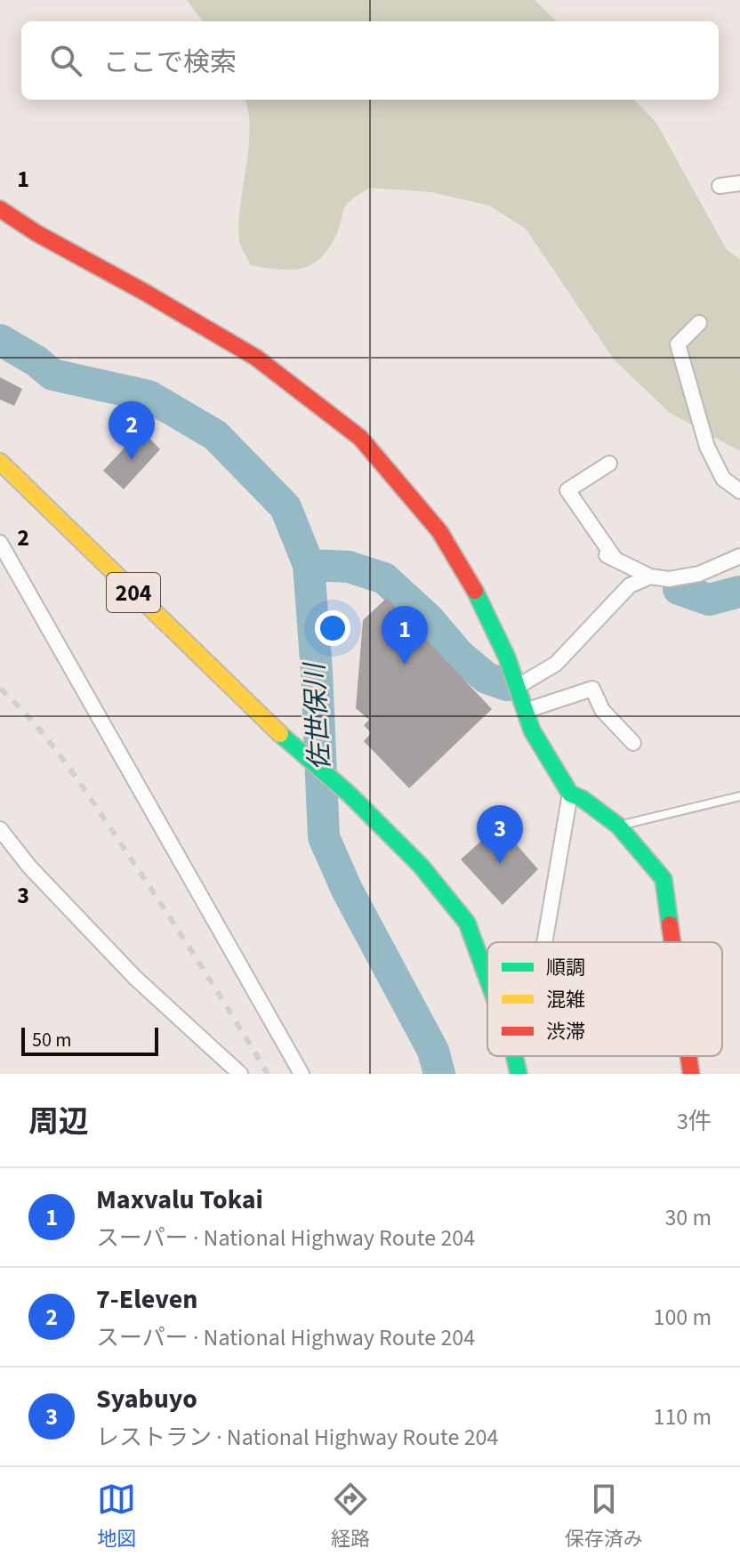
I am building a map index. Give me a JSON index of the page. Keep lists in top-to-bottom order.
{
  "streets": {
    "main road": ["204"]
  },
  "water": ["佐世保川"],
  "legend": ["順調", "混雑", "渋滞"],
  "scale_bar": "50 m",
  "page": {
    "search": "ここで検索",
    "pins": ["2", "1", "3"],
    "scale": "50 m",
    "heading": ["周辺", "3件"],
    "list": [
      {
        "mark": "1",
        "name": "Maxvalu Tokai",
        "note": "スーパー · National Highway Route 204",
        "value": "30 m"
      },
      {
        "mark": "2",
        "name": "7-Eleven",
        "note": "スーパー · National Highway Route 204",
        "value": "100 m"
      },
      {
        "mark": "3",
        "name": "Syabuyo",
        "note": "レストラン · National Highway Route 204",
        "value": "110 m"
      }
    ],
    "nav": ["地図", "経路", "保存済み"]
  },
  "grid": {
    "rows": ["1", "2", "3"]
  }
}
